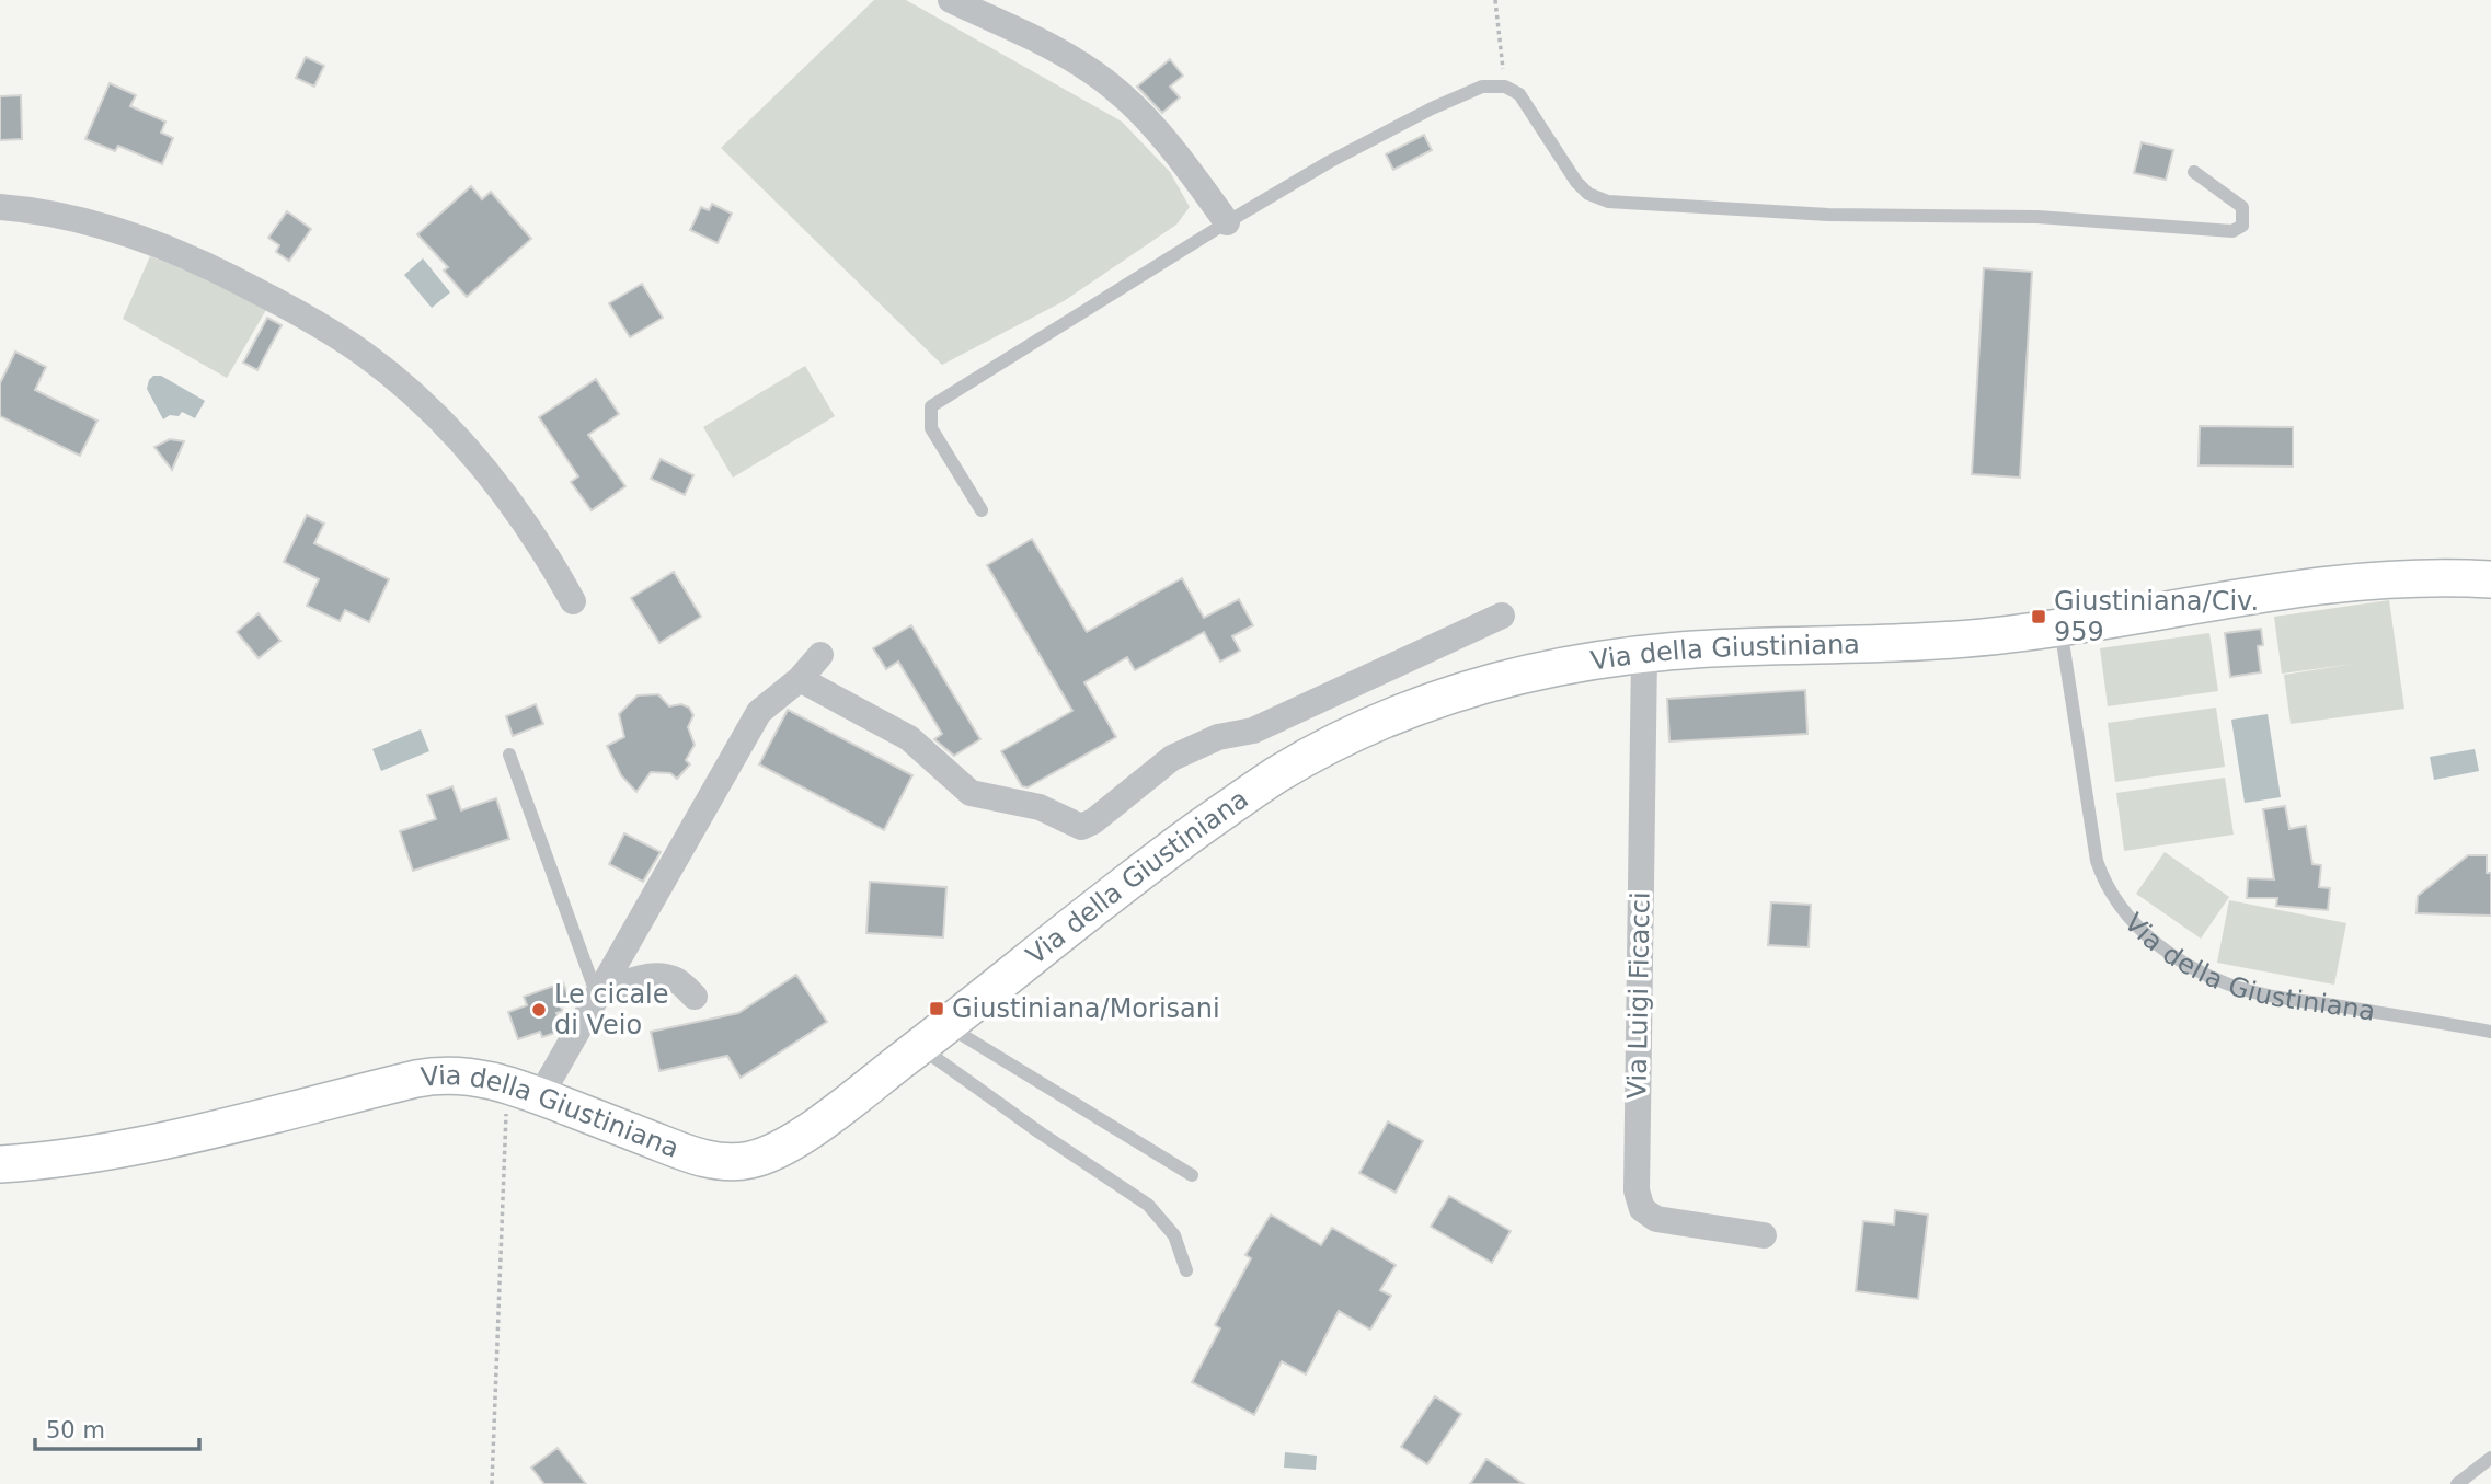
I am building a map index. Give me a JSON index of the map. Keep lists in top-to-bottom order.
{
  "streets": {
    "street": ["Via della Giustiniana", "Via Luigi Ficacci"]
  },
  "crossings": [
    ["Via della Giustiniana", "Via Luigi Ficacci"]
  ],
  "places": {
    "transit": ["Giustiniana/Civ. 959", "Giustiniana/Morisani"],
    "other": ["Le cicale di Veio"]
  },
  "scale_bar": "50 m"
}
